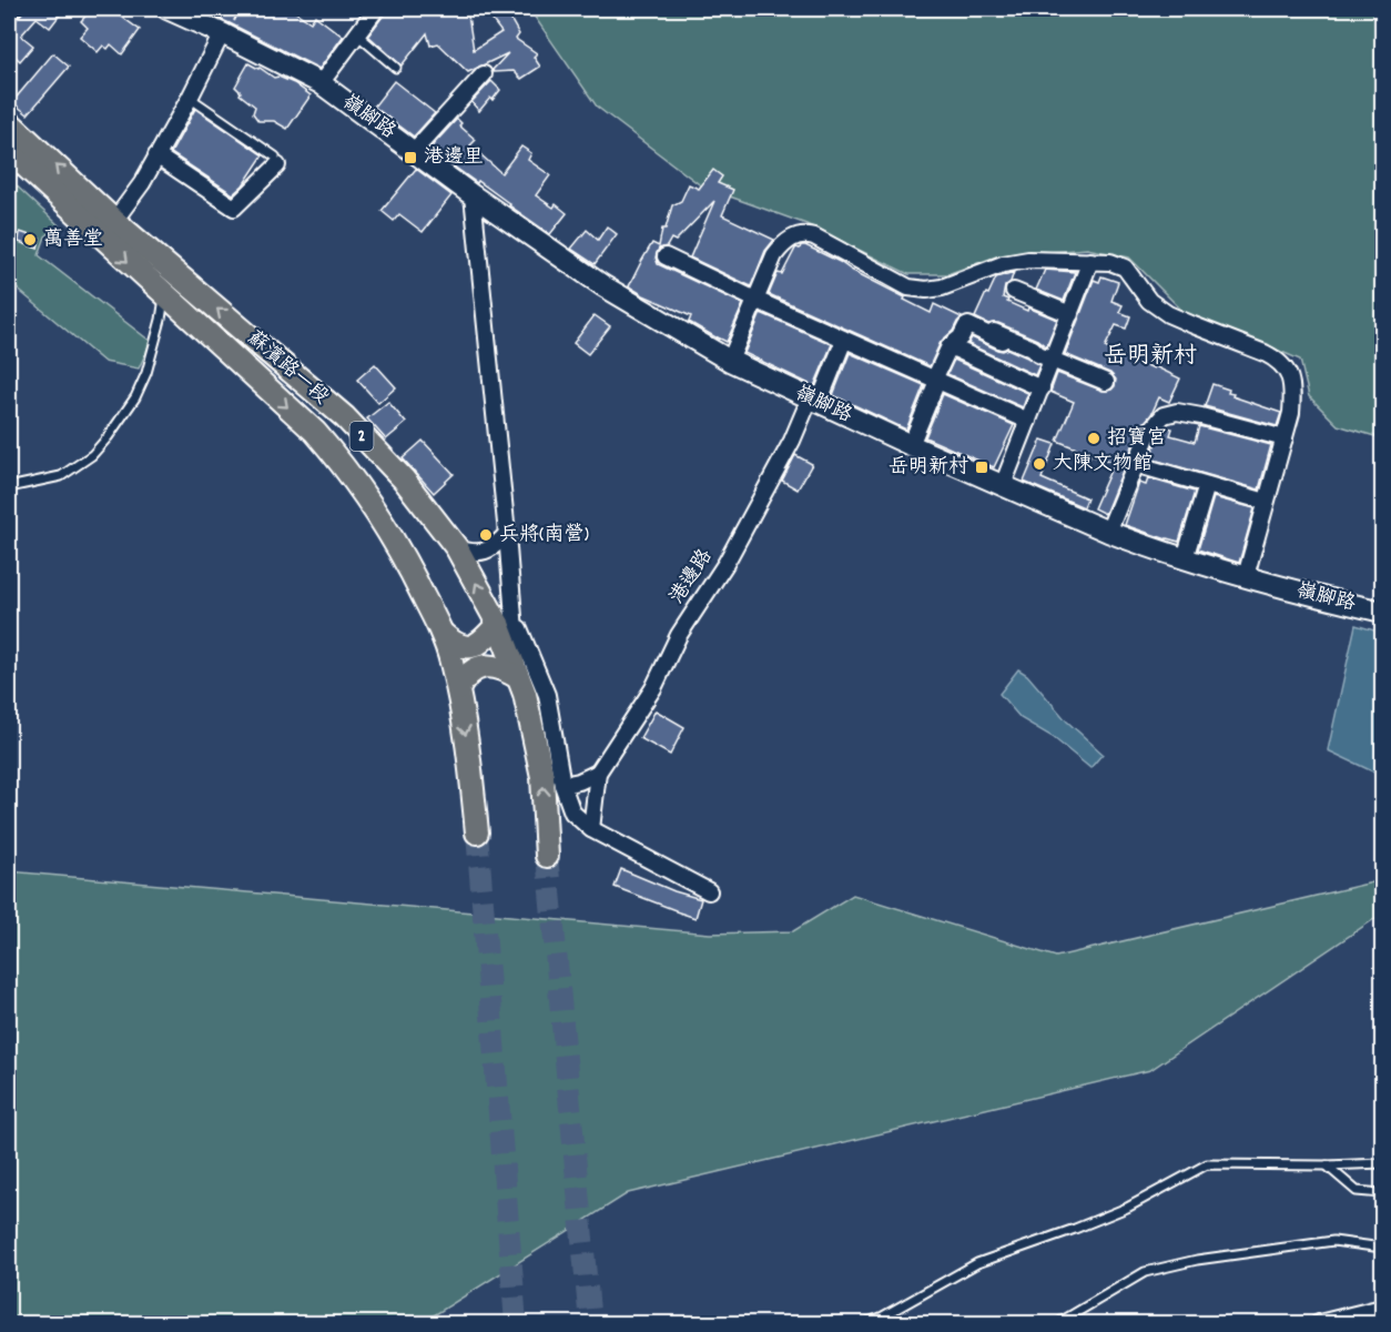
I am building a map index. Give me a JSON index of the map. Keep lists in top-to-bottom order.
{
  "streets": {
    "main road": ["蘇濱路一段", "2"],
    "street": ["嶺腳路", "港邊路"]
  },
  "crossings": [
    ["嶺腳路", "港邊路"]
  ],
  "districts": ["岳明新村"],
  "places": {
    "transit": ["港邊里", "岳明新村"],
    "other": [
      "萬善堂",
      "招寶宮",
      "大陳文物館",
      "兵將(南營)"
    ]
  }
}
